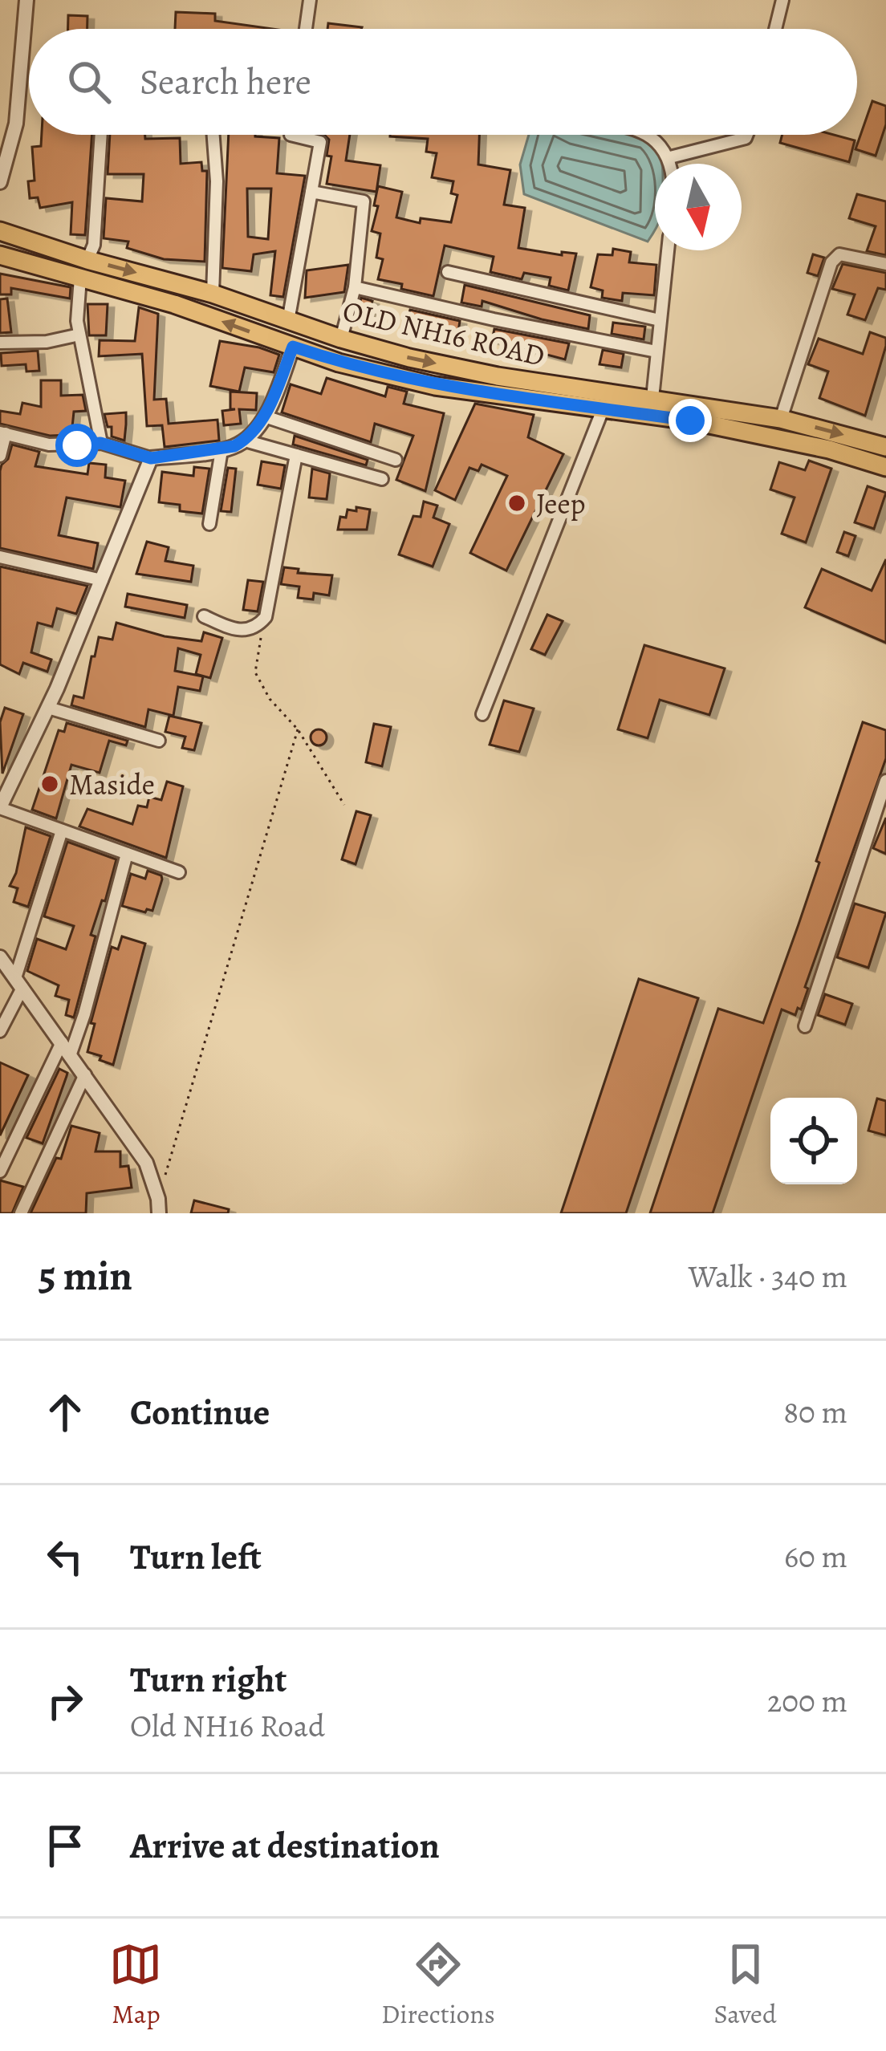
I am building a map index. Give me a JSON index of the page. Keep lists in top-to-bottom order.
{
  "streets": {
    "main road": ["OLD NH16 ROAD"]
  },
  "places": ["Jeep", "Maside"],
  "north": "bottom",
  "page": {
    "search": "Search here",
    "heading": ["5 min", "Walk · 340 m"],
    "list": [
      ["Continue", "80 m"],
      ["Turn left", "60 m"],
      ["Turn right", "Old NH16 Road", "200 m"],
      "Arrive at destination"
    ],
    "nav": ["Map", "Directions", "Saved"]
  }
}
